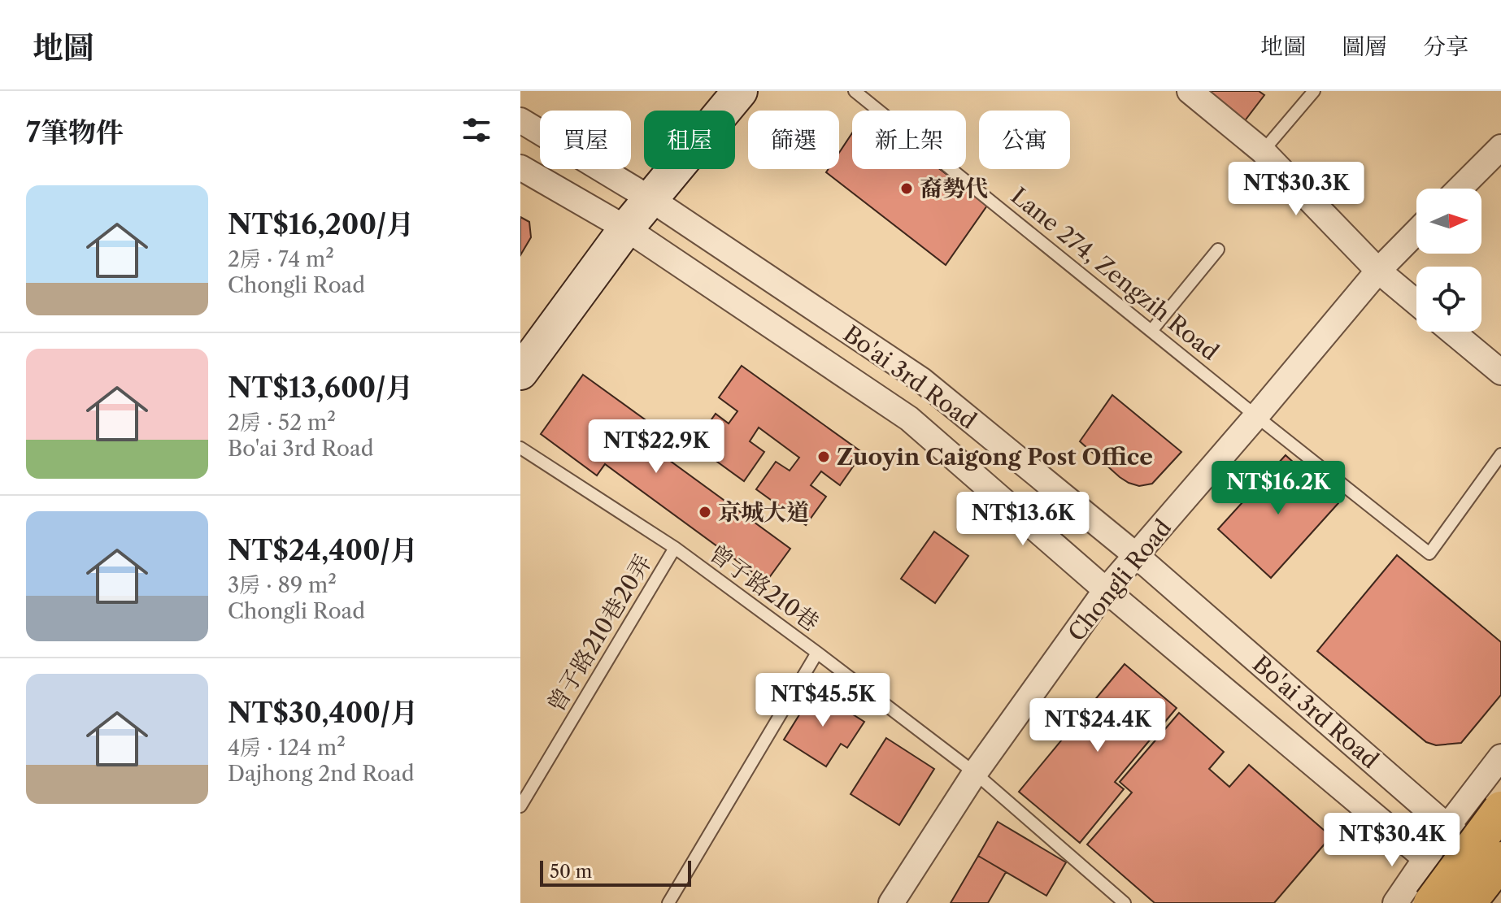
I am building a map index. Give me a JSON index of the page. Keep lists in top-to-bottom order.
{
  "streets": {
    "street": ["Bo'ai 3rd Road", "Chongli Road"],
    "lane": ["Lane 274, Zengzih Road", "曾子路210巷", "曾子路210巷20弄"]
  },
  "crossings": [
    ["Lane 274, Zengzih Road", "Chongli Road"],
    ["Bo'ai 3rd Road", "Chongli Road"],
    ["Chongli Road", "曾子路210巷"],
    ["曾子路210巷", "曾子路210巷20弄"]
  ],
  "places": ["裔勢代", "Zuoyin Caigong Post Office", "京城大道"],
  "scale_bar": "50 m",
  "north": "right",
  "page": {
    "header": "地圖",
    "nav": ["地圖", "圖層", "分享"],
    "heading": "7筆物件",
    "chip": [
      "買屋",
      "租屋",
      "篩選",
      "新上架",
      "公寓"
    ],
    "price": [
      "NT$30.3K",
      "NT$22.9K",
      "NT$16.2K",
      "NT$13.6K",
      "NT$45.5K",
      "NT$24.4K",
      "NT$30.4K"
    ],
    "list": [
      {
        "name": "NT$16,200/月",
        "note": "2房 · 74 m² · Chongli Road"
      },
      {
        "name": "NT$13,600/月",
        "note": "2房 · 52 m² · Bo'ai 3rd Road"
      },
      {
        "name": "NT$24,400/月",
        "note": "3房 · 89 m² · Chongli Road"
      },
      {
        "name": "NT$30,400/月",
        "note": "4房 · 124 m² · Dajhong 2nd Road"
      }
    ],
    "scale": "50 m"
  }
}
